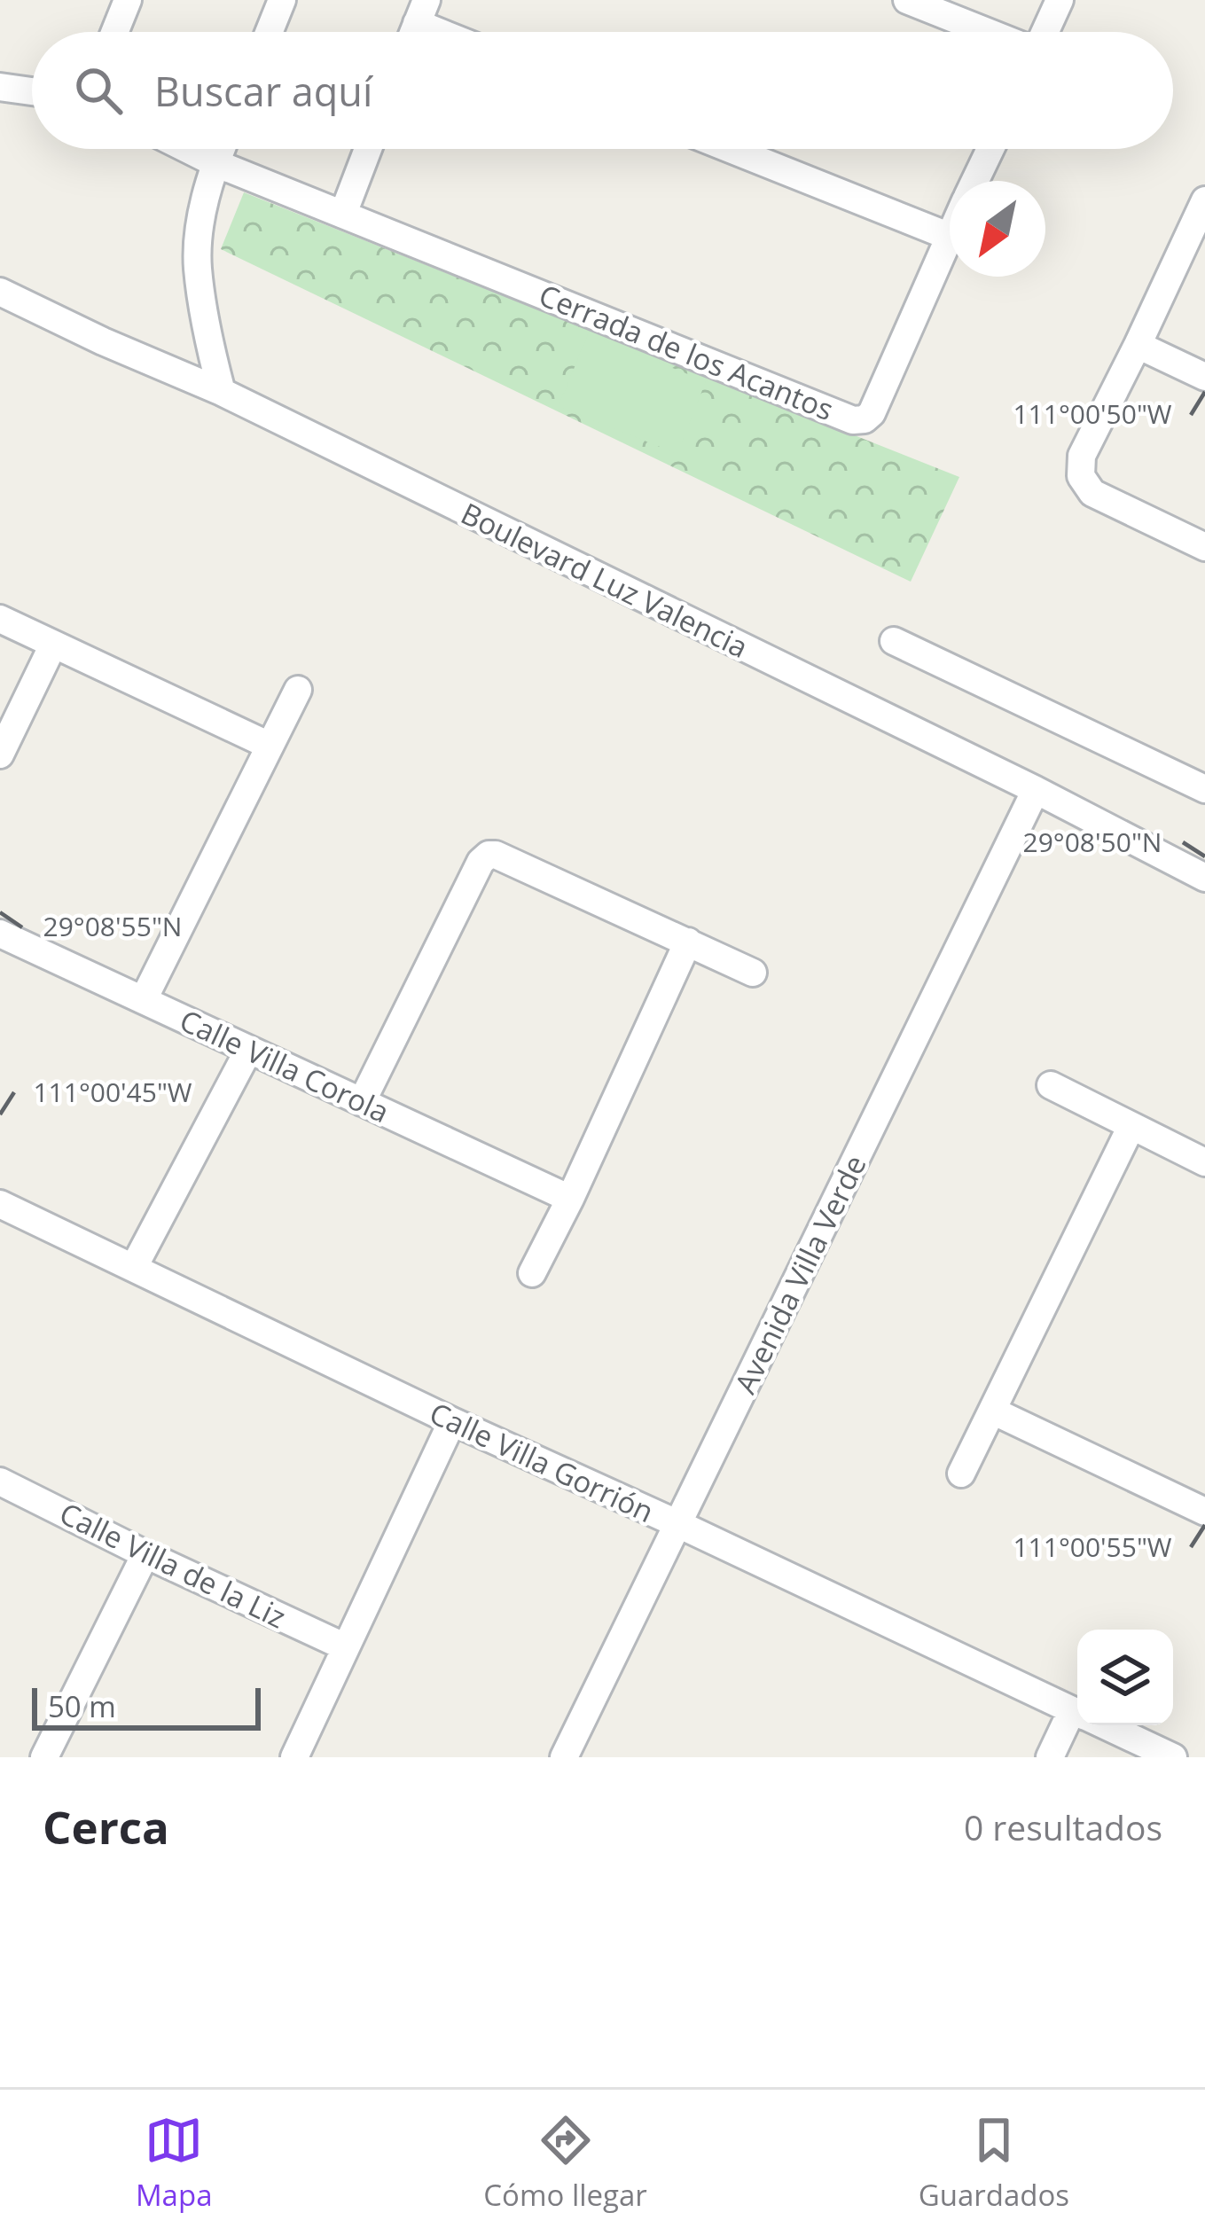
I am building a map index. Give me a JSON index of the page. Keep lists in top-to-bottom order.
{
  "streets": {
    "street": [
      "Cerrada de los Acantos",
      "Boulevard Luz Valencia",
      "Calle Villa Corola",
      "Avenida Villa Verde",
      "Calle Villa Gorrión",
      "Calle Villa de la Liz"
    ]
  },
  "crossings": [
    ["Boulevard Luz Valencia", "Avenida Villa Verde"],
    ["Avenida Villa Verde", "Calle Villa Gorrión"]
  ],
  "scale_bar": "50 m",
  "north": "bottom left",
  "page": {
    "search": "Buscar aquí",
    "scale": "50 m",
    "heading": ["Cerca", "0 resultados"],
    "nav": ["Mapa", "Cómo llegar", "Guardados"]
  },
  "coordinates": [
    "111°00'50\"W",
    "29°08'50\"N",
    "29°08'55\"N",
    "111°00'45\"W",
    "111°00'55\"W"
  ]
}
